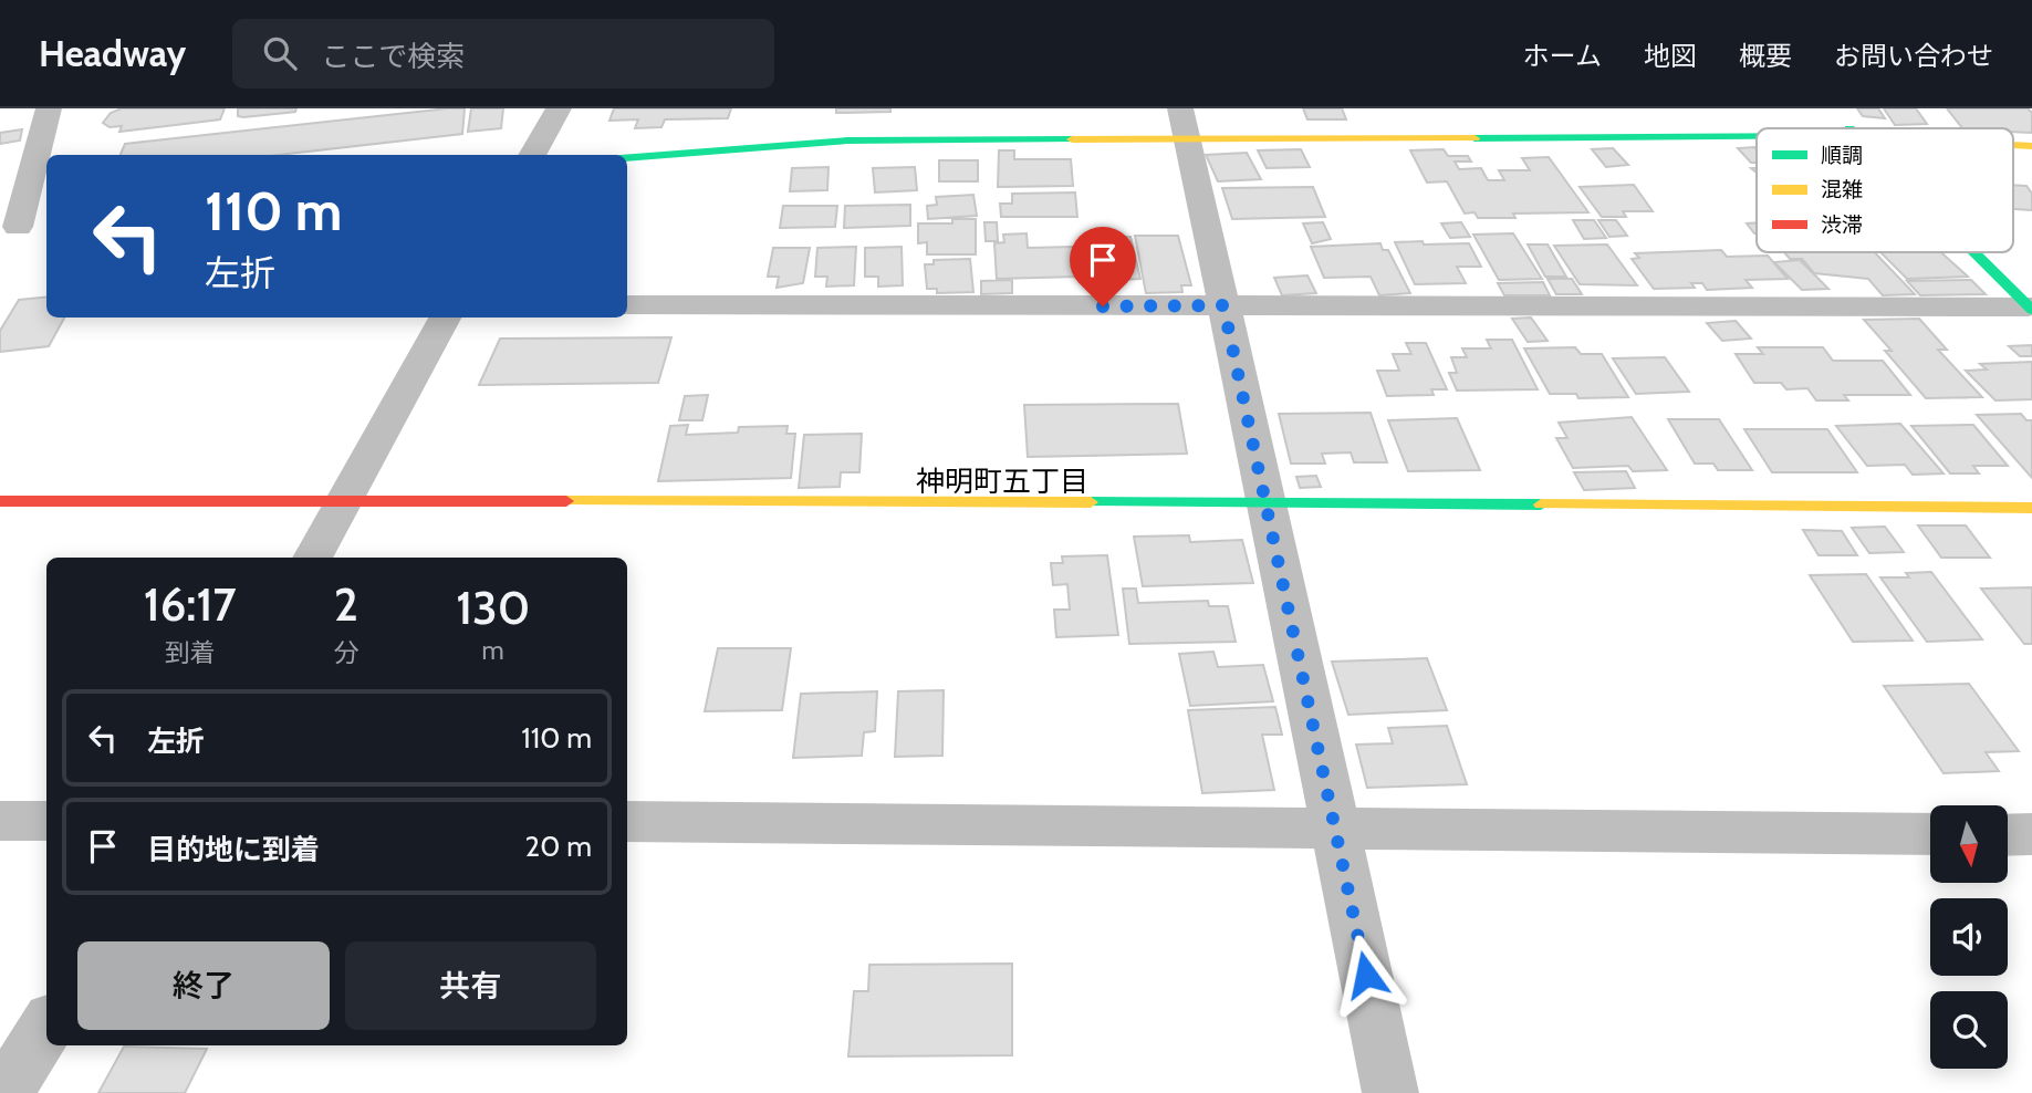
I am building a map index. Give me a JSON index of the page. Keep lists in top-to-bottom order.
{
  "districts": ["神明町五丁目"],
  "legend": ["順調", "混雑", "渋滞"],
  "north": "bottom",
  "page": {
    "header": "Headway",
    "search": "ここで検索",
    "nav": [
      "ホーム",
      "地図",
      "概要",
      "お問い合わせ"
    ],
    "turn": ["110 m", "左折"],
    "eta": [
      "16:17",
      "到着",
      "2",
      "分",
      "130",
      "m"
    ],
    "list": [
      {
        "name": "左折",
        "value": "110 m"
      },
      {
        "name": "目的地に到着",
        "value": "20 m"
      }
    ],
    "buttons": ["終了", "共有"]
  }
}
